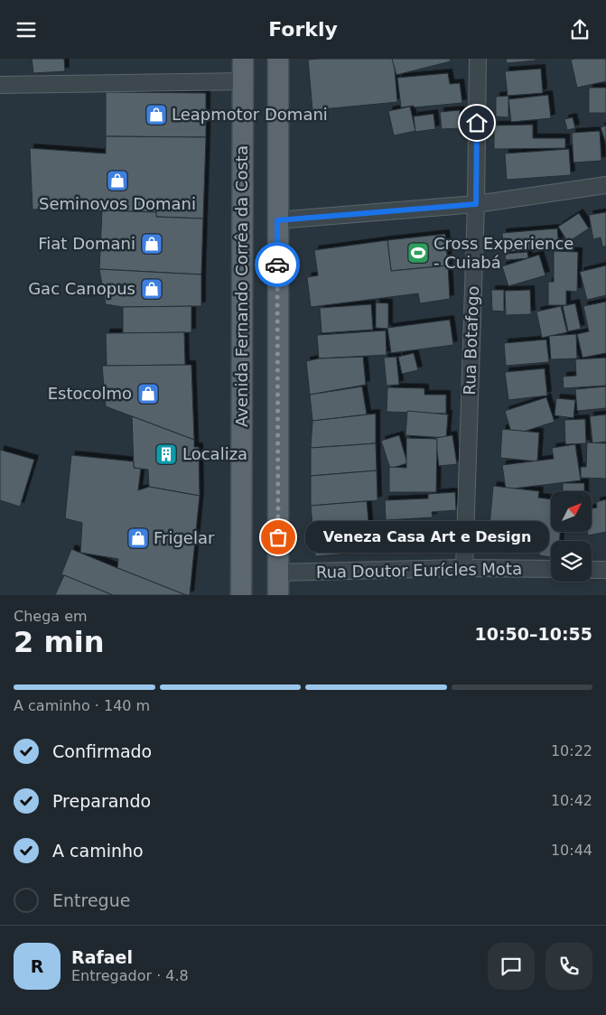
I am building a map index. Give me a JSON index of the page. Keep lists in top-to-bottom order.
{
  "streets": {
    "main road": ["Avenida Fernando Corrêa da Costa"],
    "street": ["Rua Botafogo", "Rua Doutor Eurícles Mota"]
  },
  "crossings": [
    ["Rua Botafogo", "Rua Doutor Eurícles Mota"]
  ],
  "places": {
    "shop": [
      "Leapmotor Domani",
      "Seminovos Domani",
      "Fiat Domani",
      "Gac Canopus",
      "Estocolmo",
      "Frigelar"
    ],
    "sports": ["Cross Experience - Cuiabá"],
    "building": ["Localiza"],
    "other": ["Veneza Casa Art e Design"]
  },
  "north": "top right",
  "page": {
    "header": "Forkly",
    "bubble": "Veneza Casa Art e Design",
    "heading": ["2 min", "Chega em", "10:50–10:55"],
    "panel": ["Rafael", "Entregador · 4.8"],
    "bar": "A caminho · 140 m",
    "list": [
      ["Confirmado", "10:22"],
      ["Preparando", "10:42"],
      ["A caminho", "10:44"],
      "Entregue"
    ],
    "round": "R"
  }
}
